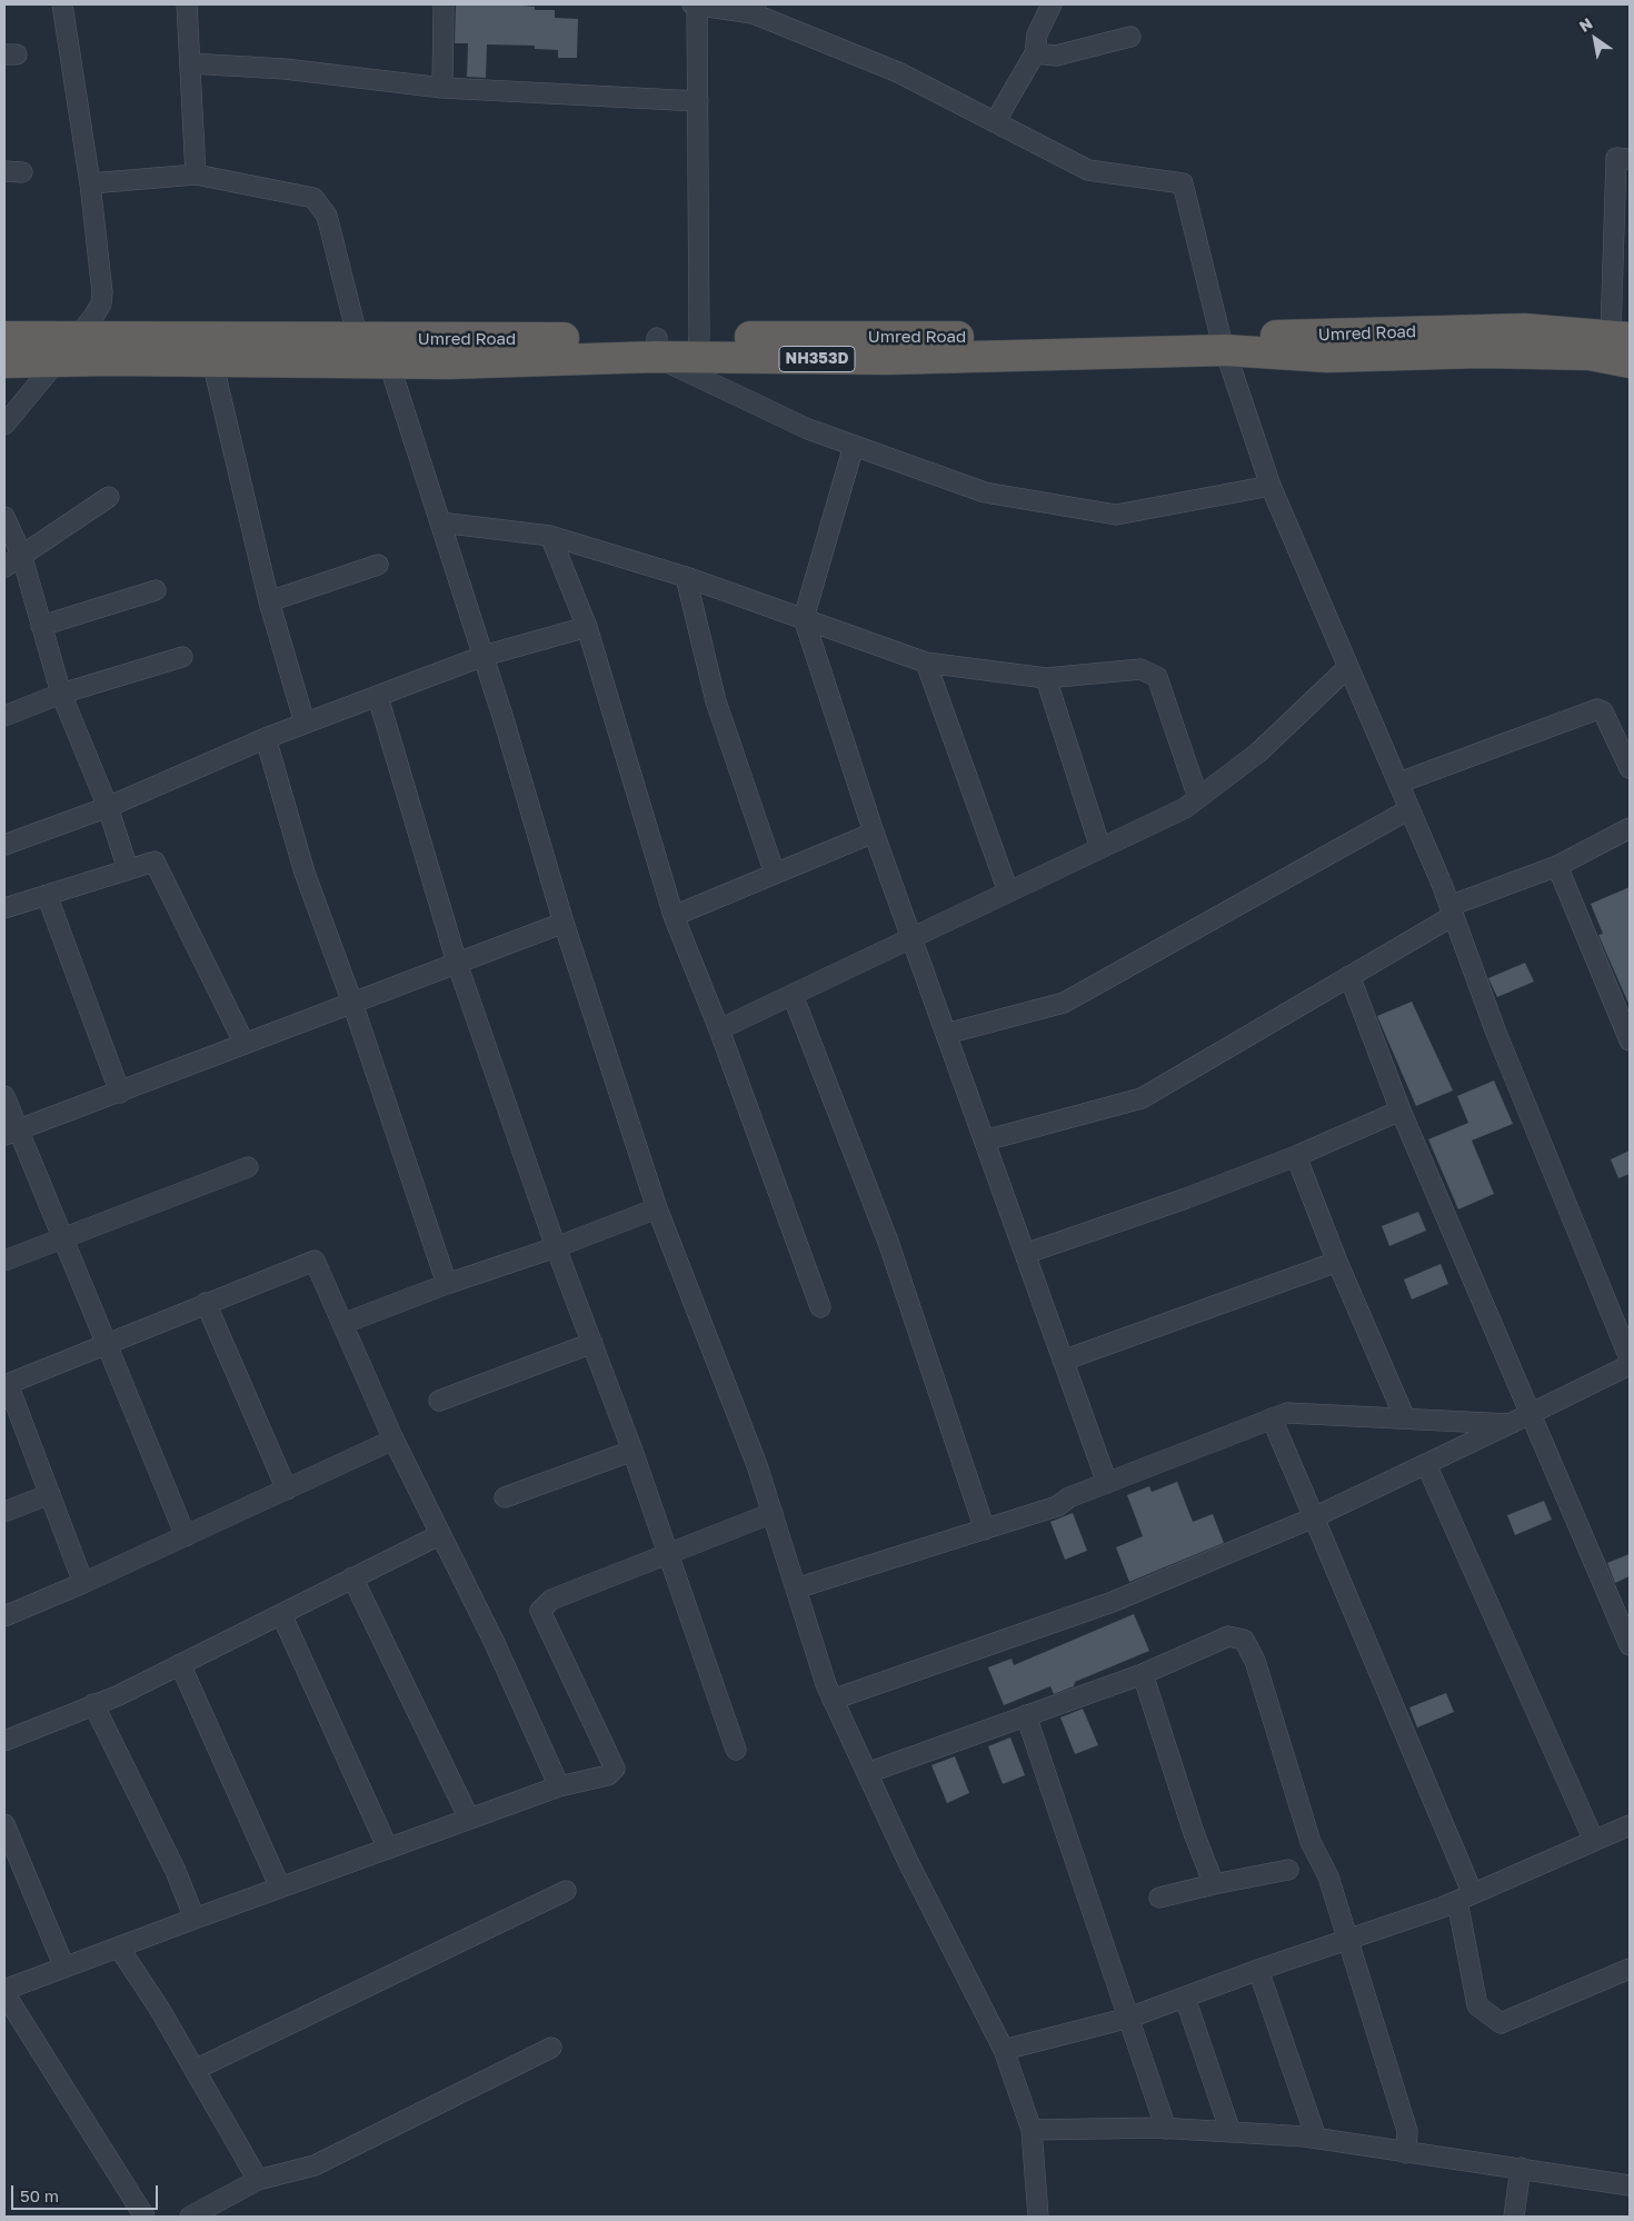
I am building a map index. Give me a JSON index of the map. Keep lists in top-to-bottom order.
{
  "streets": {
    "highway": ["Umred Road", "NH353D"]
  },
  "crossings": [
    ["Umred Road", "NH353D"]
  ],
  "scale_bar": "50 m",
  "north": "top left"
}
